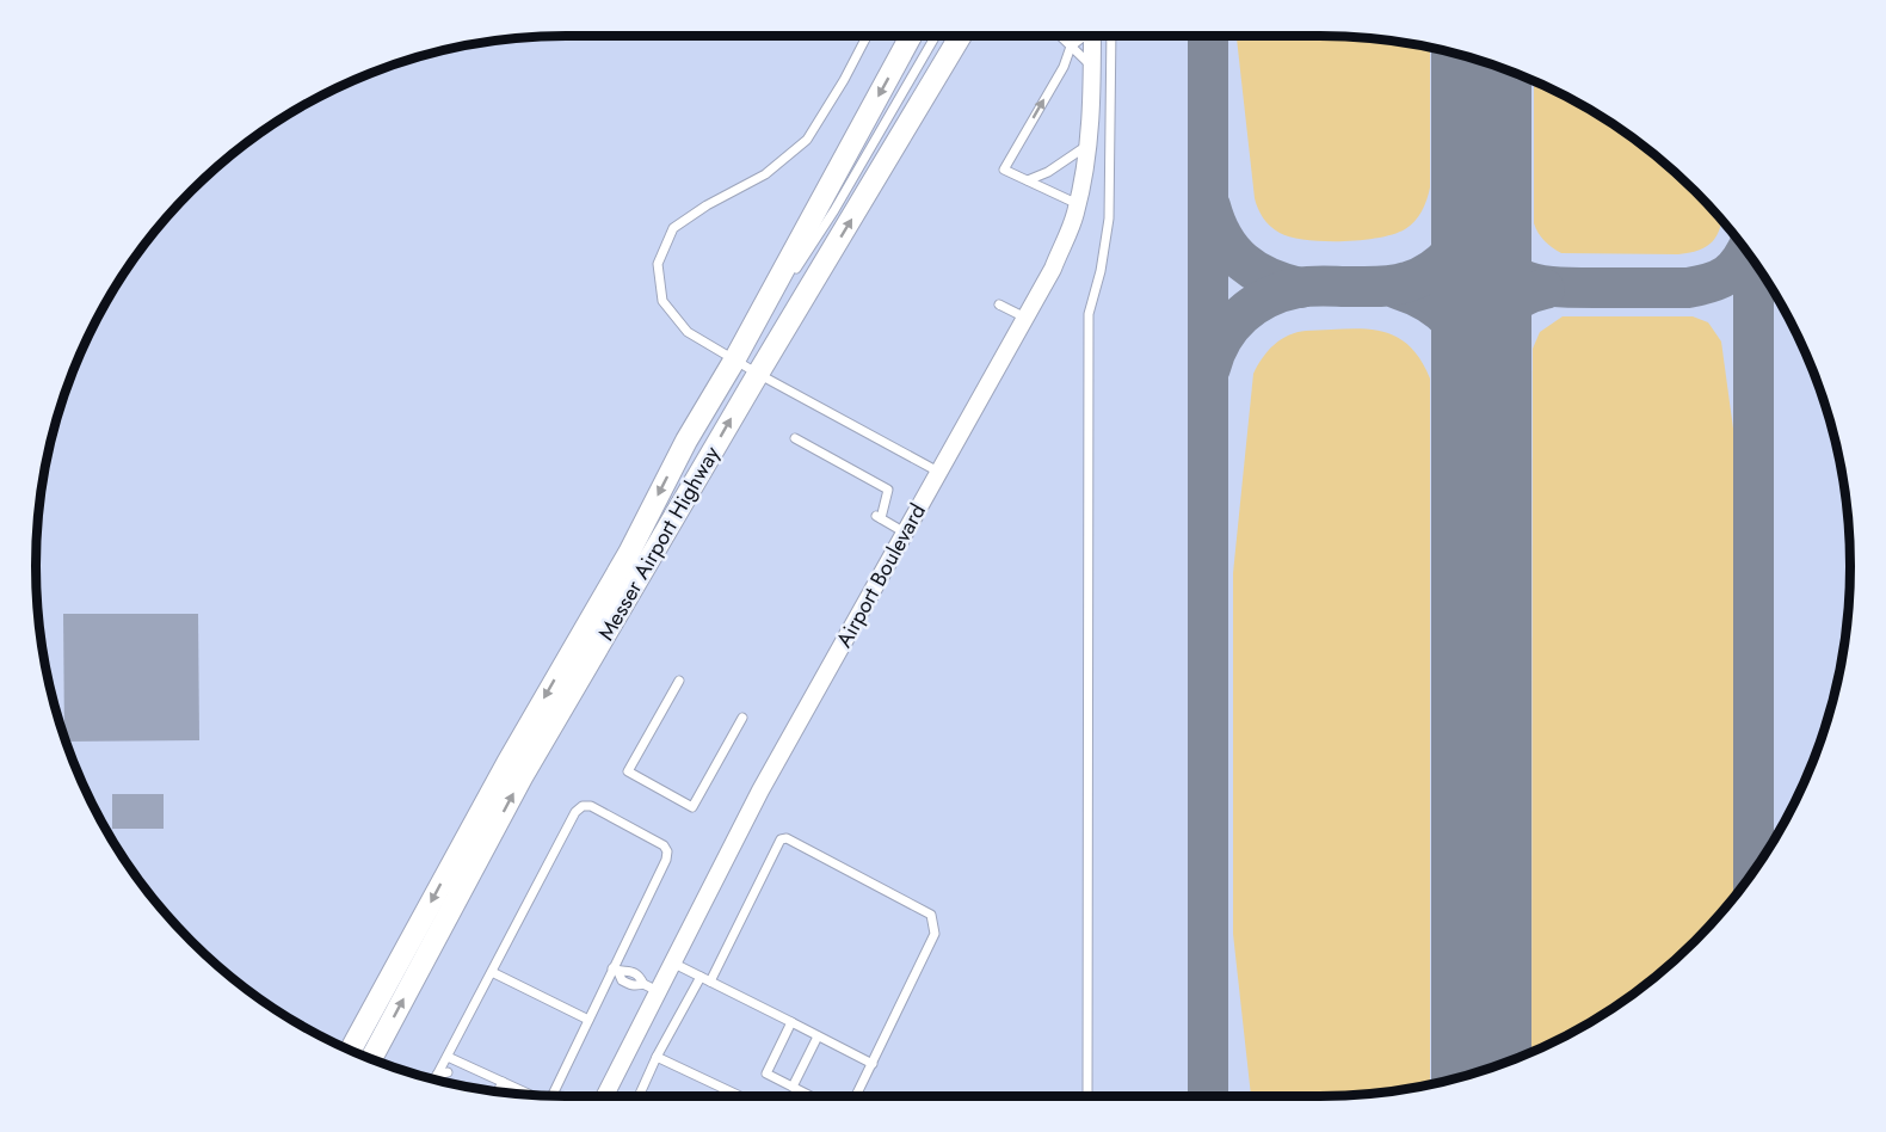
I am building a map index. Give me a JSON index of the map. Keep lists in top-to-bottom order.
{
  "streets": {
    "main road": ["Messer Airport Highway"],
    "street": ["Airport Boulevard"]
  }
}
